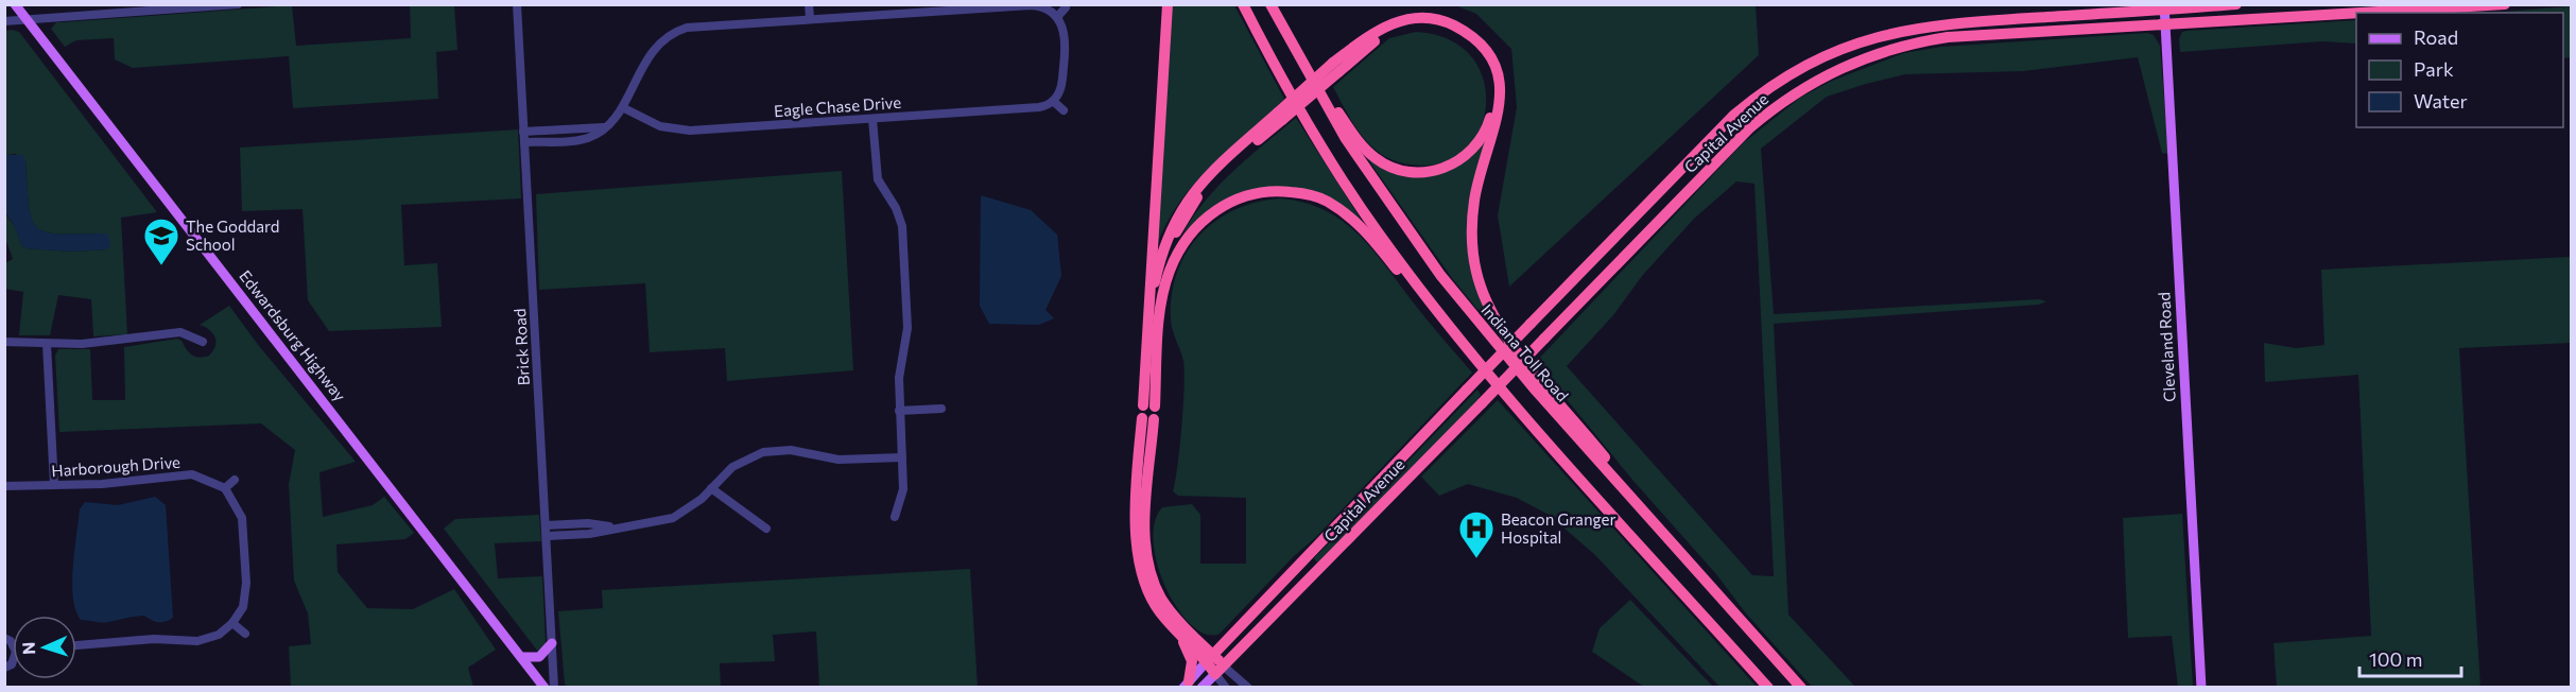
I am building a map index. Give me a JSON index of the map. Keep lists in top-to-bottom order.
{
  "streets": {
    "highway": ["Capital Avenue", "Indiana Toll Road"],
    "main road": ["Edwardsburg Highway", "Cleveland Road"],
    "street": ["Eagle Chase Drive", "Brick Road", "Harborough Drive"]
  },
  "crossings": [
    ["Capital Avenue", "Cleveland Road"]
  ],
  "places": {
    "school or university": ["The Goddard School"],
    "hospital": ["Beacon Granger Hospital"]
  },
  "legend": ["Road", "Park", "Water"],
  "scale_bar": "100 m",
  "north": "left"
}
